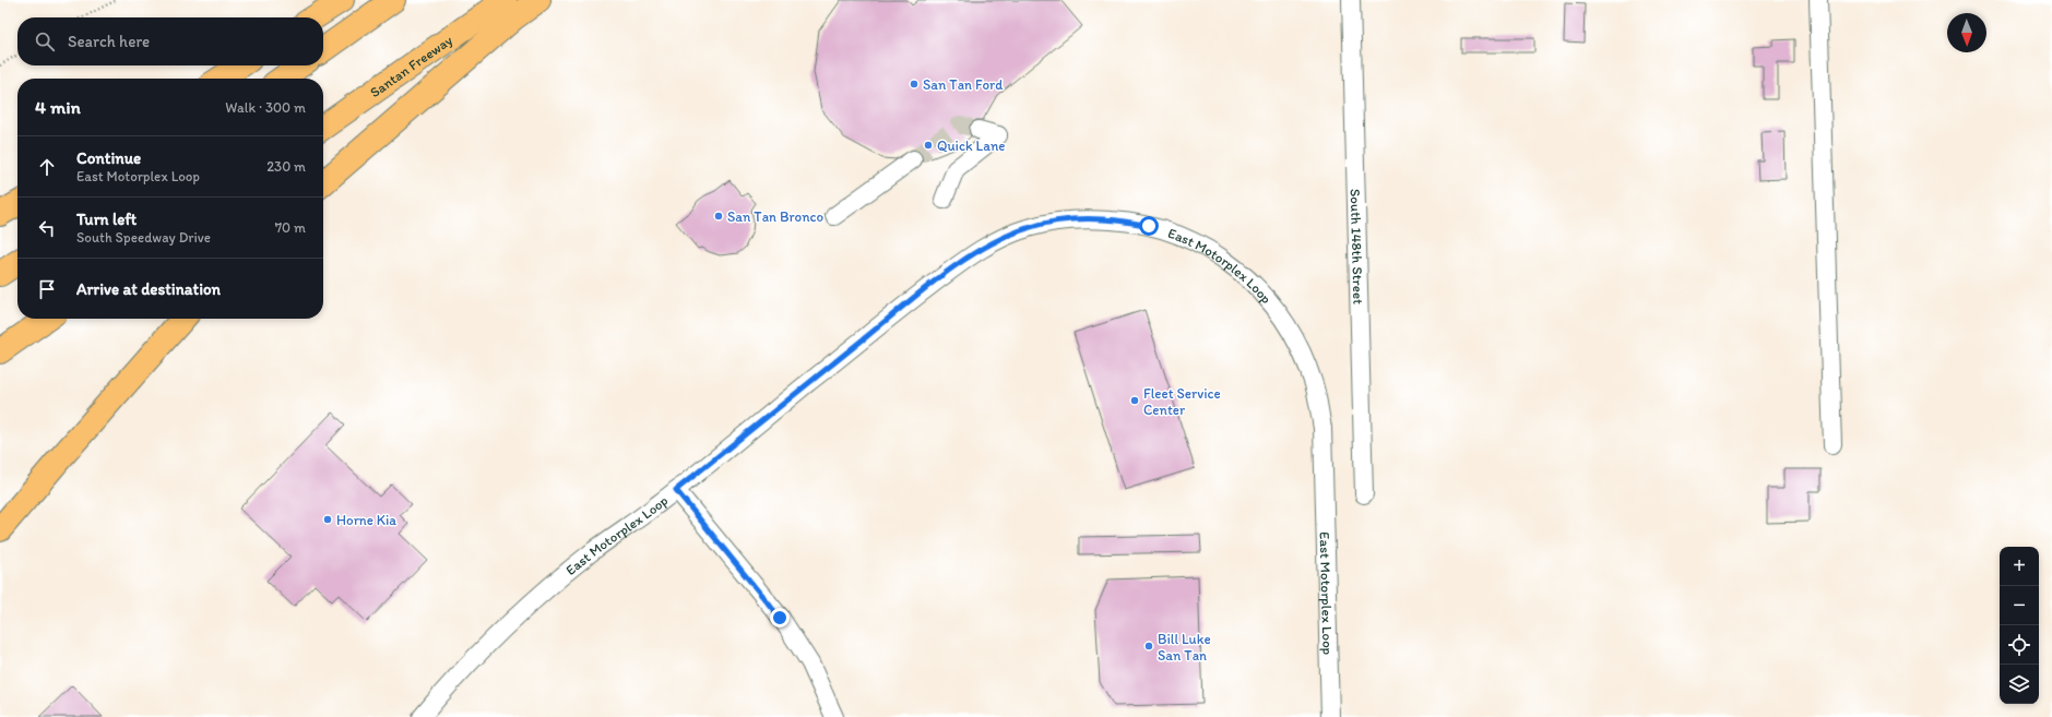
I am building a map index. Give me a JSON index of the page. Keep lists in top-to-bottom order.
{
  "streets": {
    "highway": ["Santan Freeway"],
    "street": ["South 148th Street", "East Motorplex Loop"]
  },
  "places": [
    "San Tan Ford",
    "Quick Lane",
    "San Tan Bronco",
    "Fleet Service Center",
    "Horne Kia",
    "Bill Luke San Tan"
  ],
  "north": "bottom",
  "page": {
    "search": "Search here",
    "heading": ["4 min", "Walk · 300 m"],
    "list": [
      ["Continue", "East Motorplex Loop", "230 m"],
      ["Turn left", "South Speedway Drive", "70 m"],
      "Arrive at destination"
    ],
    "map_buttons": ["+", "−"]
  }
}
